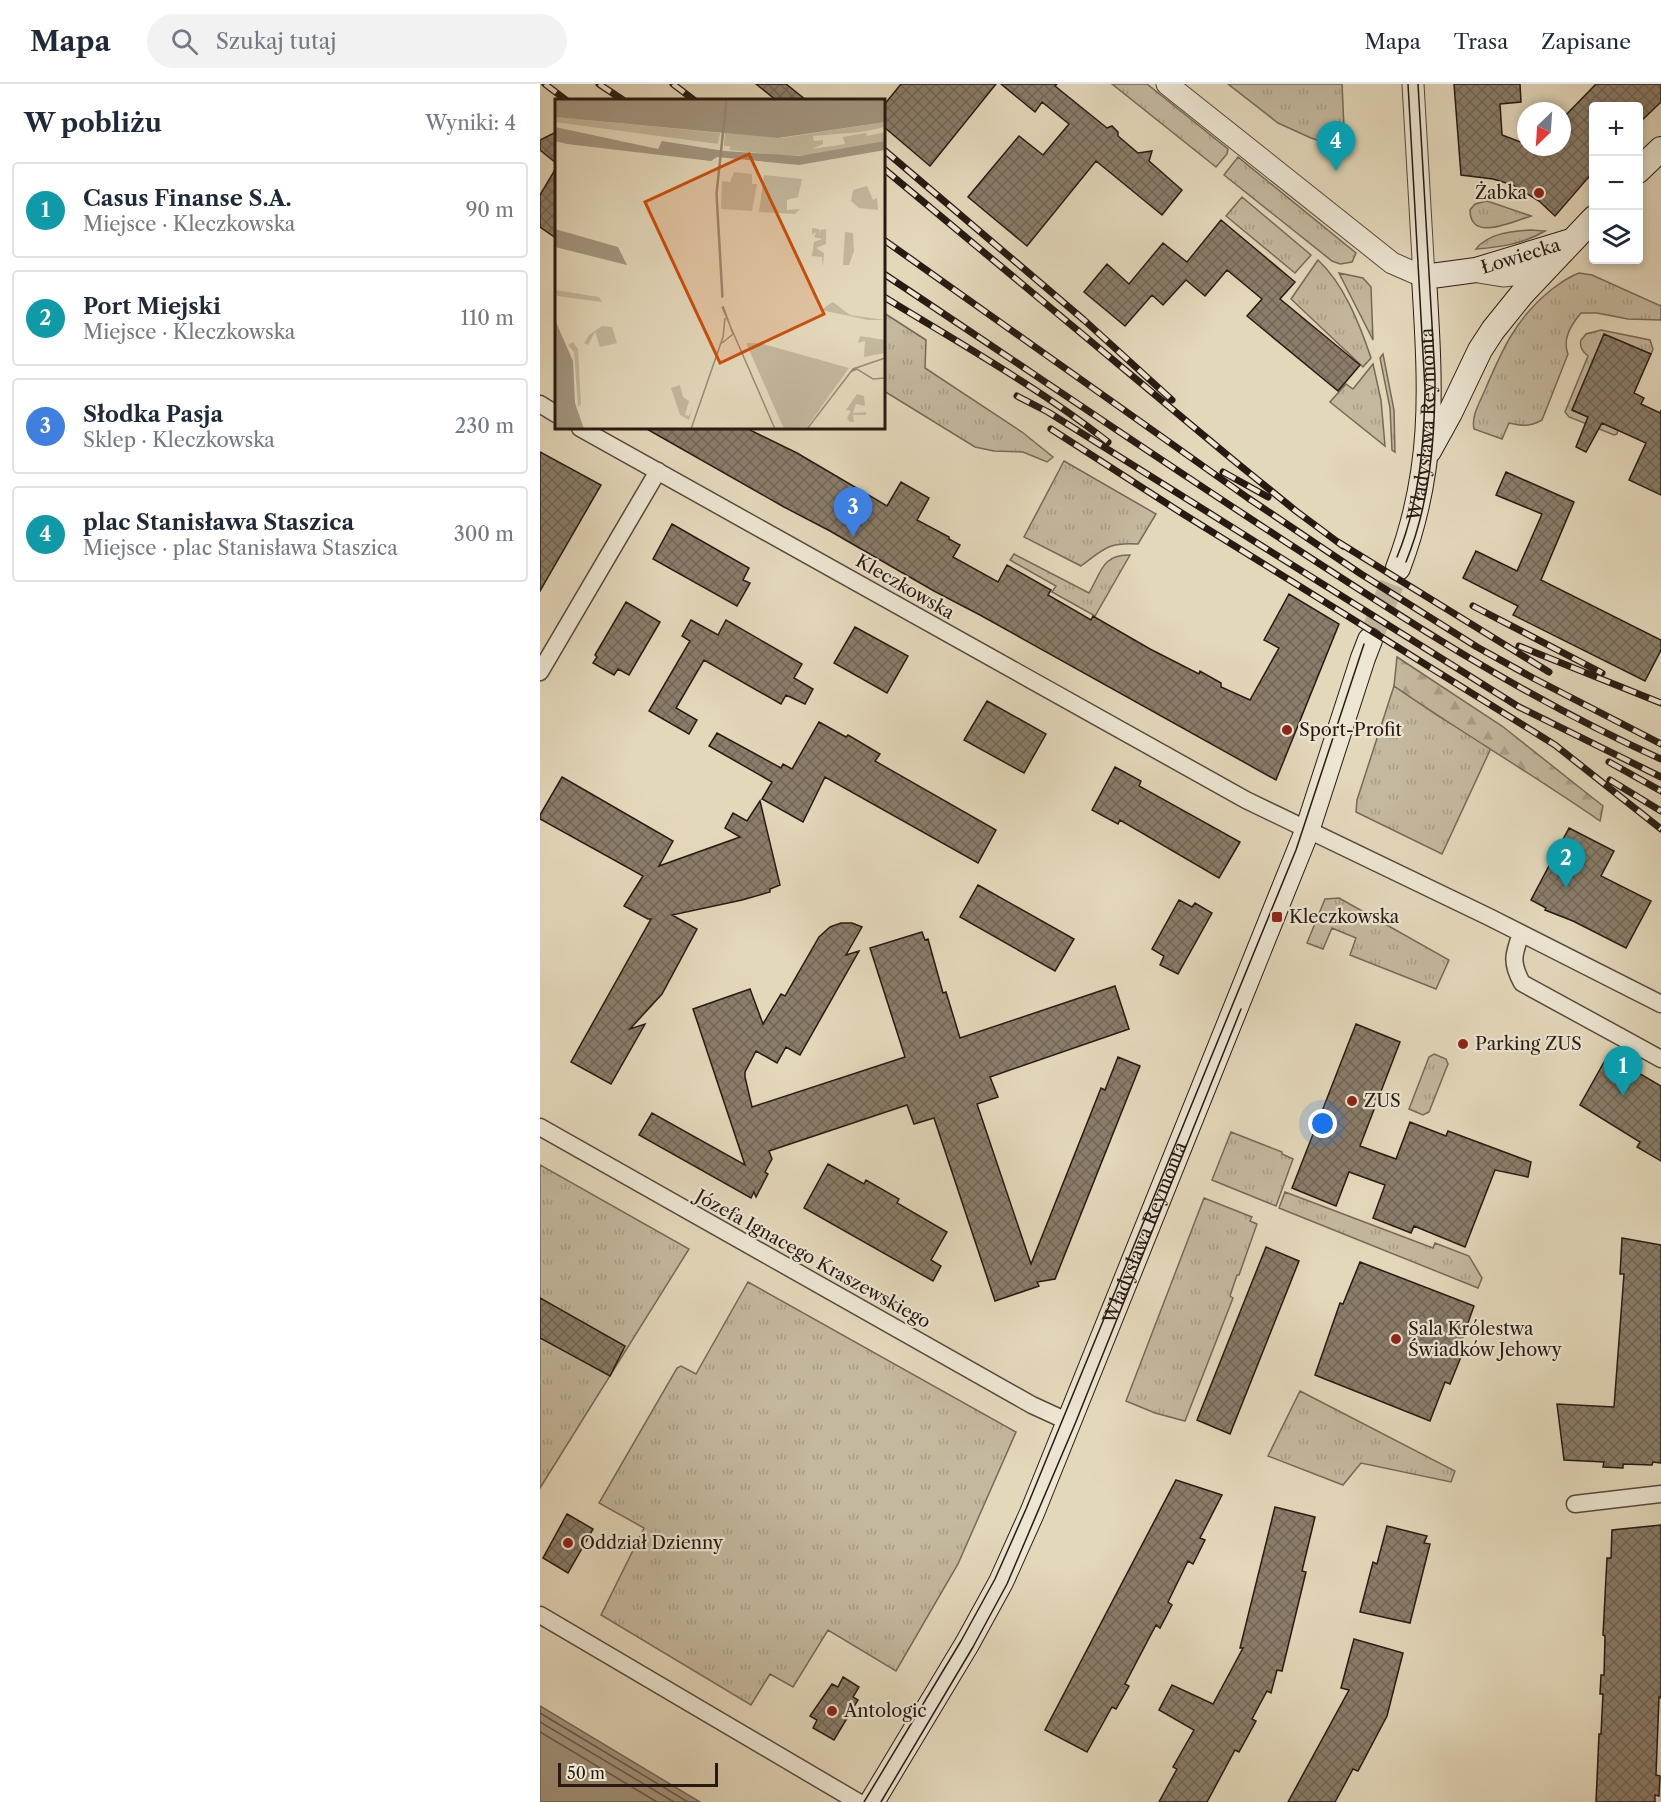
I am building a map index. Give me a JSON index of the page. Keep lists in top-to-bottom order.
{
  "streets": {
    "main road": ["Łowiecka", "Władysława Reymonta"],
    "street": ["Kleczkowska", "Józefa Ignacego Kraszewskiego"]
  },
  "crossings": [
    ["Łowiecka", "Władysława Reymonta"],
    ["Władysława Reymonta", "Kleczkowska"],
    ["Władysława Reymonta", "Józefa Ignacego Kraszewskiego"]
  ],
  "places": {
    "other": [
      "Żabka",
      "Sport-Profit",
      "Parking ZUS",
      "ZUS",
      "Sala Królestwa Świadków Jehowy",
      "Oddział Dzienny",
      "Antologic"
    ],
    "transit": ["Kleczkowska"]
  },
  "scale_bar": "50 m",
  "north": "bottom left",
  "page": {
    "header": "Mapa",
    "search": "Szukaj tutaj",
    "nav": ["Mapa", "Trasa", "Zapisane"],
    "heading": ["W pobliżu", "Wyniki: 4"],
    "map_buttons": ["+", "−"],
    "pins": [
      "4",
      "3",
      "2",
      "1"
    ],
    "list": [
      {
        "mark": "1",
        "name": "Casus Finanse S.A.",
        "note": "Miejsce · Kleczkowska",
        "value": "90 m"
      },
      {
        "mark": "2",
        "name": "Port Miejski",
        "note": "Miejsce · Kleczkowska",
        "value": "110 m"
      },
      {
        "mark": "3",
        "name": "Słodka Pasja",
        "note": "Sklep · Kleczkowska",
        "value": "230 m"
      },
      {
        "mark": "4",
        "name": "plac Stanisława Staszica",
        "note": "Miejsce · plac Stanisława Staszica",
        "value": "300 m"
      }
    ],
    "scale": "50 m"
  }
}
